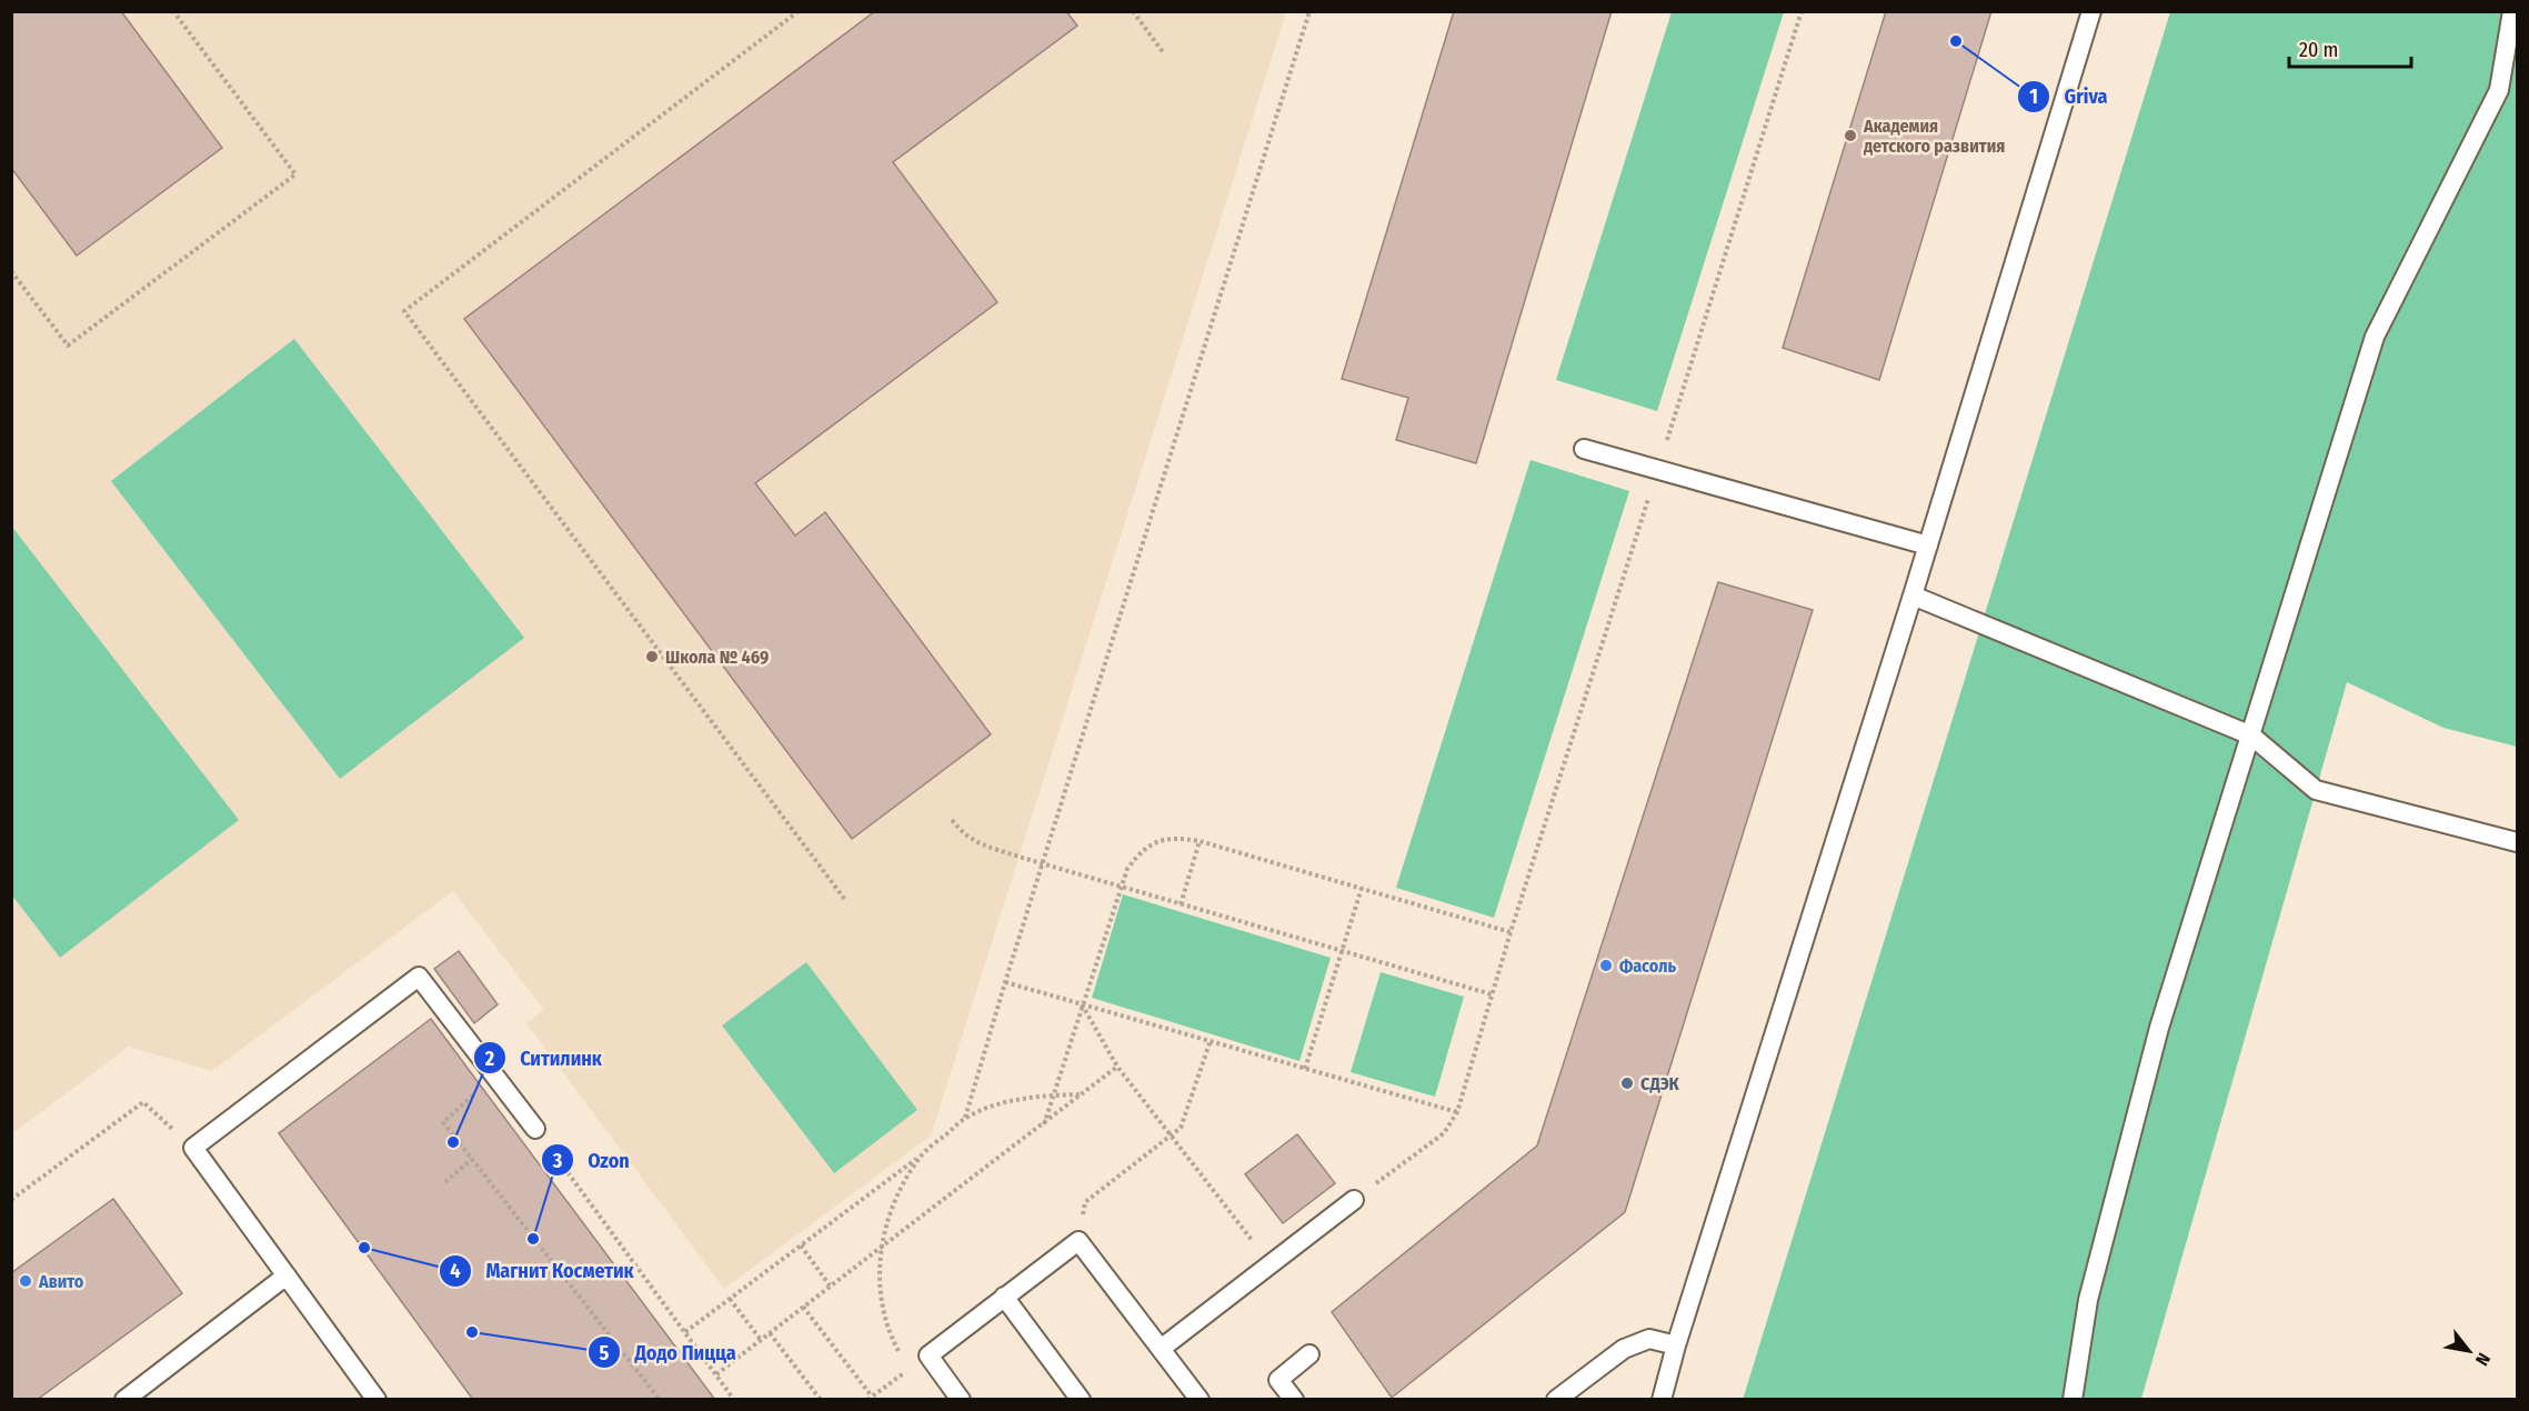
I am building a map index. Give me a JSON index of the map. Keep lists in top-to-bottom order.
{
  "places": [
    "Griva",
    "Академия детского развития",
    "Школа № 469",
    "Фасоль",
    "СДЭК",
    "Ситилинк",
    "Ozon",
    "Магнит Косметик",
    "Авито",
    "Додо Пицца"
  ],
  "scale_bar": "20 m",
  "north": "bottom right"
}
